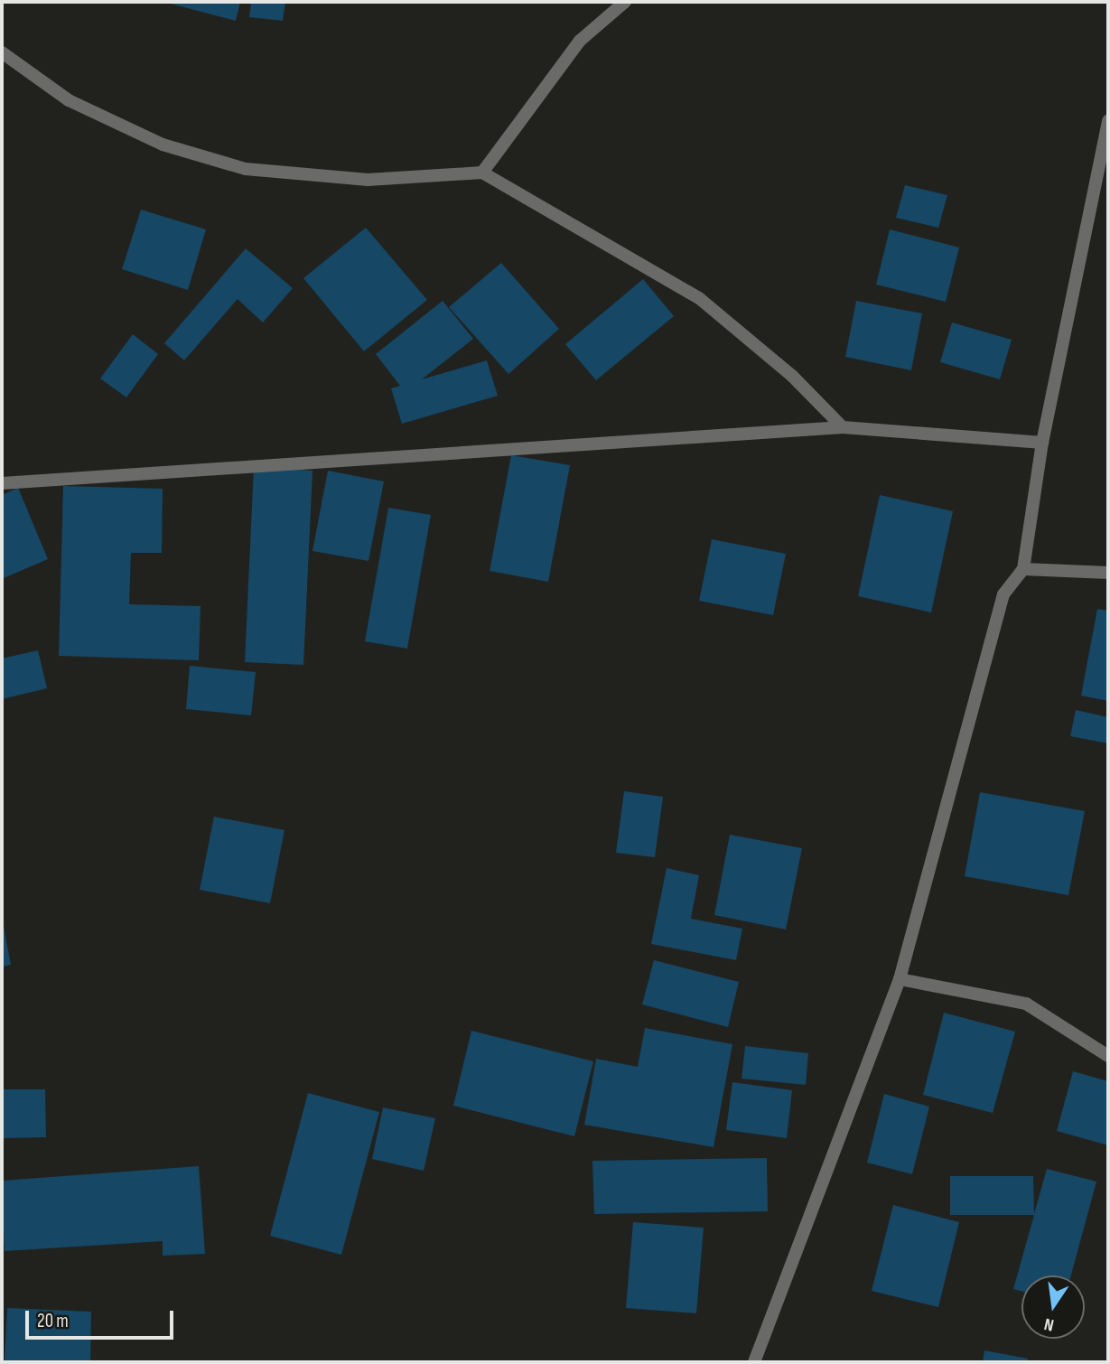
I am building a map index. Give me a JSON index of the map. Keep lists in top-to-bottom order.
{
  "scale_bar": "20 m",
  "north": "bottom"
}
